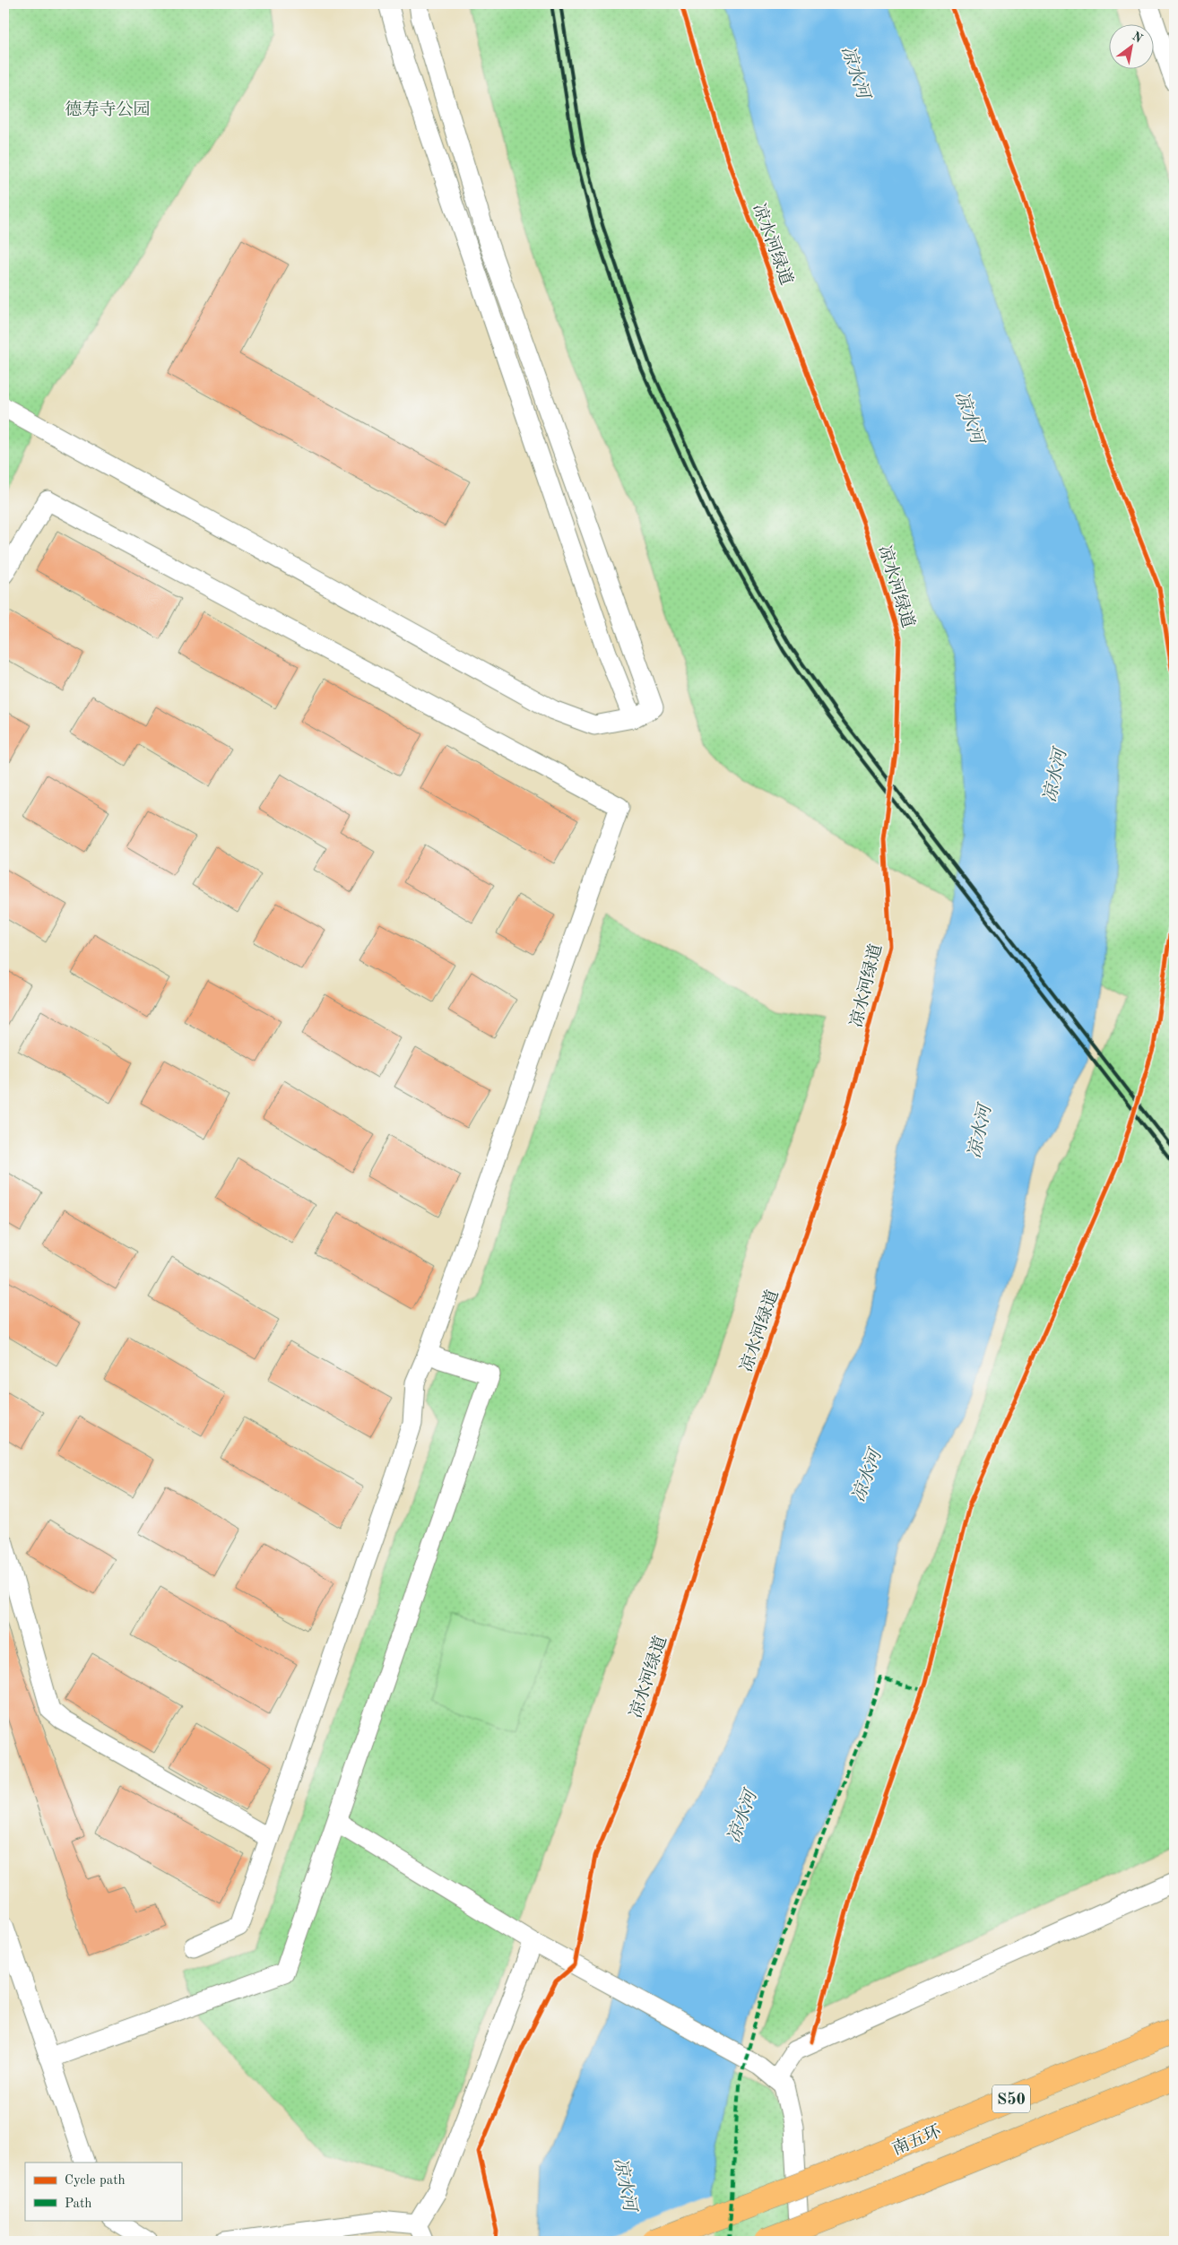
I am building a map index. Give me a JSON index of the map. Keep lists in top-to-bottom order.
{
  "streets": {
    "highway": ["S50", "南五环"],
    "cycle path": ["凉水河绿道"]
  },
  "water": ["凉水河"],
  "parks": ["德寿寺公园"],
  "legend": ["Cycle path", "Path"],
  "north": "top right"
}
